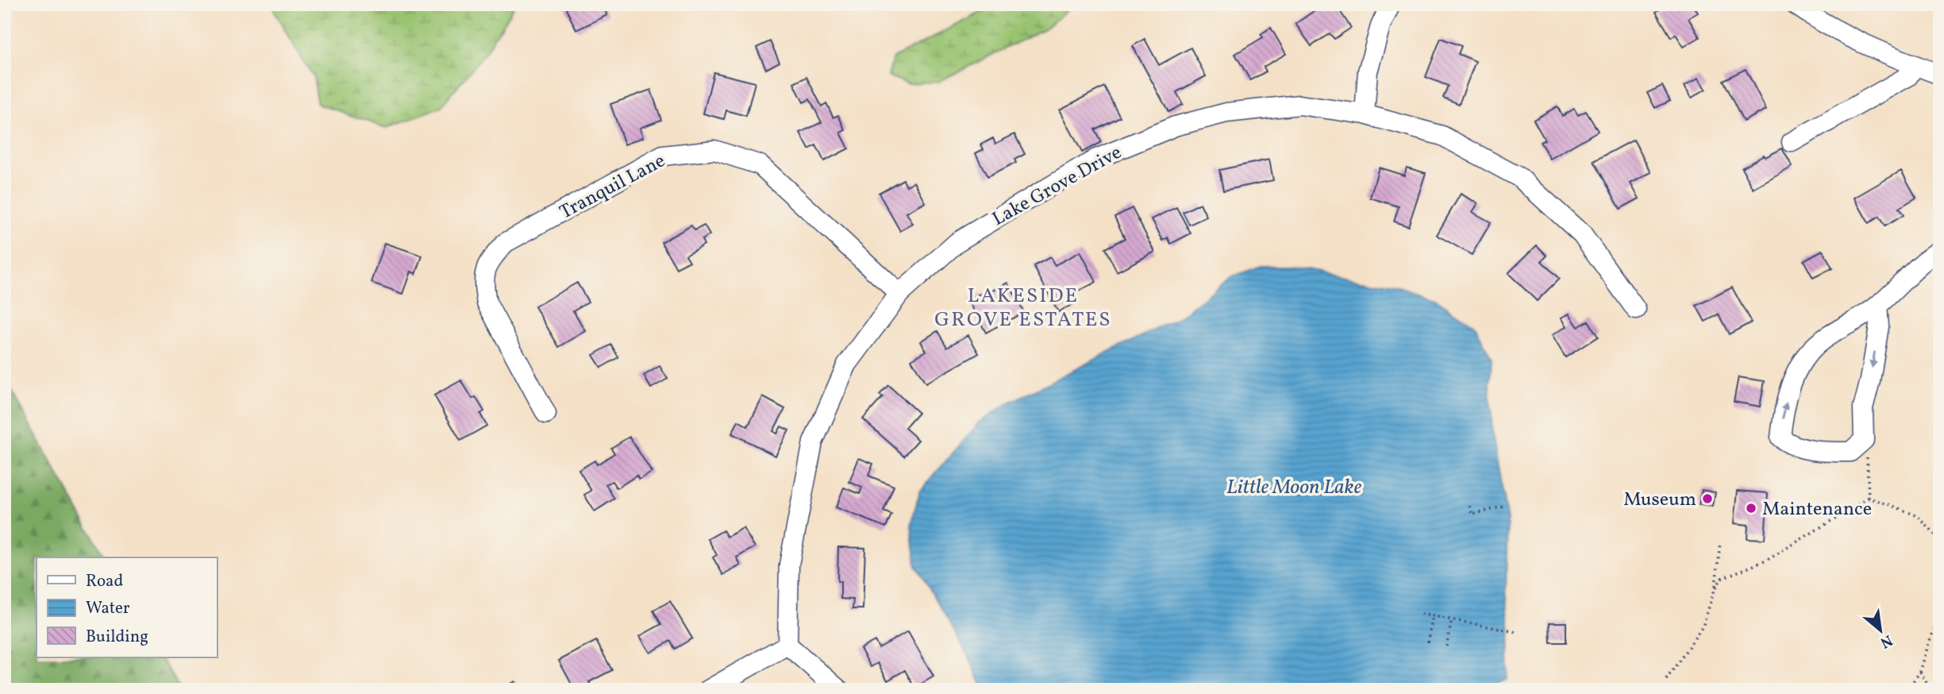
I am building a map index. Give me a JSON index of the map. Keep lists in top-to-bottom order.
{
  "streets": {
    "street": ["Lake Grove Drive", "Tranquil Lane"]
  },
  "crossings": [
    ["Lake Grove Drive", "Tranquil Lane"]
  ],
  "districts": ["LAKESIDE GROVE ESTATES"],
  "water": ["Little Moon Lake"],
  "places": ["Museum", "Maintenance"],
  "legend": ["Road", "Water", "Building"],
  "north": "bottom right"
}
